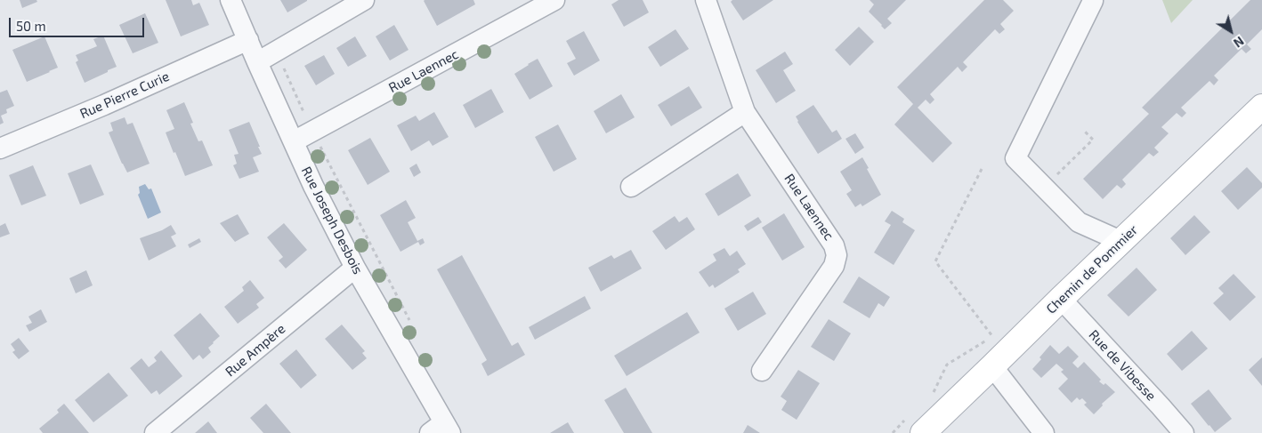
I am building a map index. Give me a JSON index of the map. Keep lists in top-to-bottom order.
{
  "streets": {
    "street": [
      "Rue Laennec",
      "Rue Pierre Curie",
      "Rue Joseph Desbois",
      "Chemin de Pommier",
      "Rue Ampère",
      "Rue de Vibesse"
    ]
  },
  "crossings": [
    ["Rue Laennec", "Rue Joseph Desbois"],
    ["Rue Pierre Curie", "Rue Joseph Desbois"],
    ["Rue Joseph Desbois", "Rue Ampère"],
    ["Chemin de Pommier", "Rue de Vibesse"]
  ],
  "scale_bar": "50 m",
  "north": "bottom right"
}
